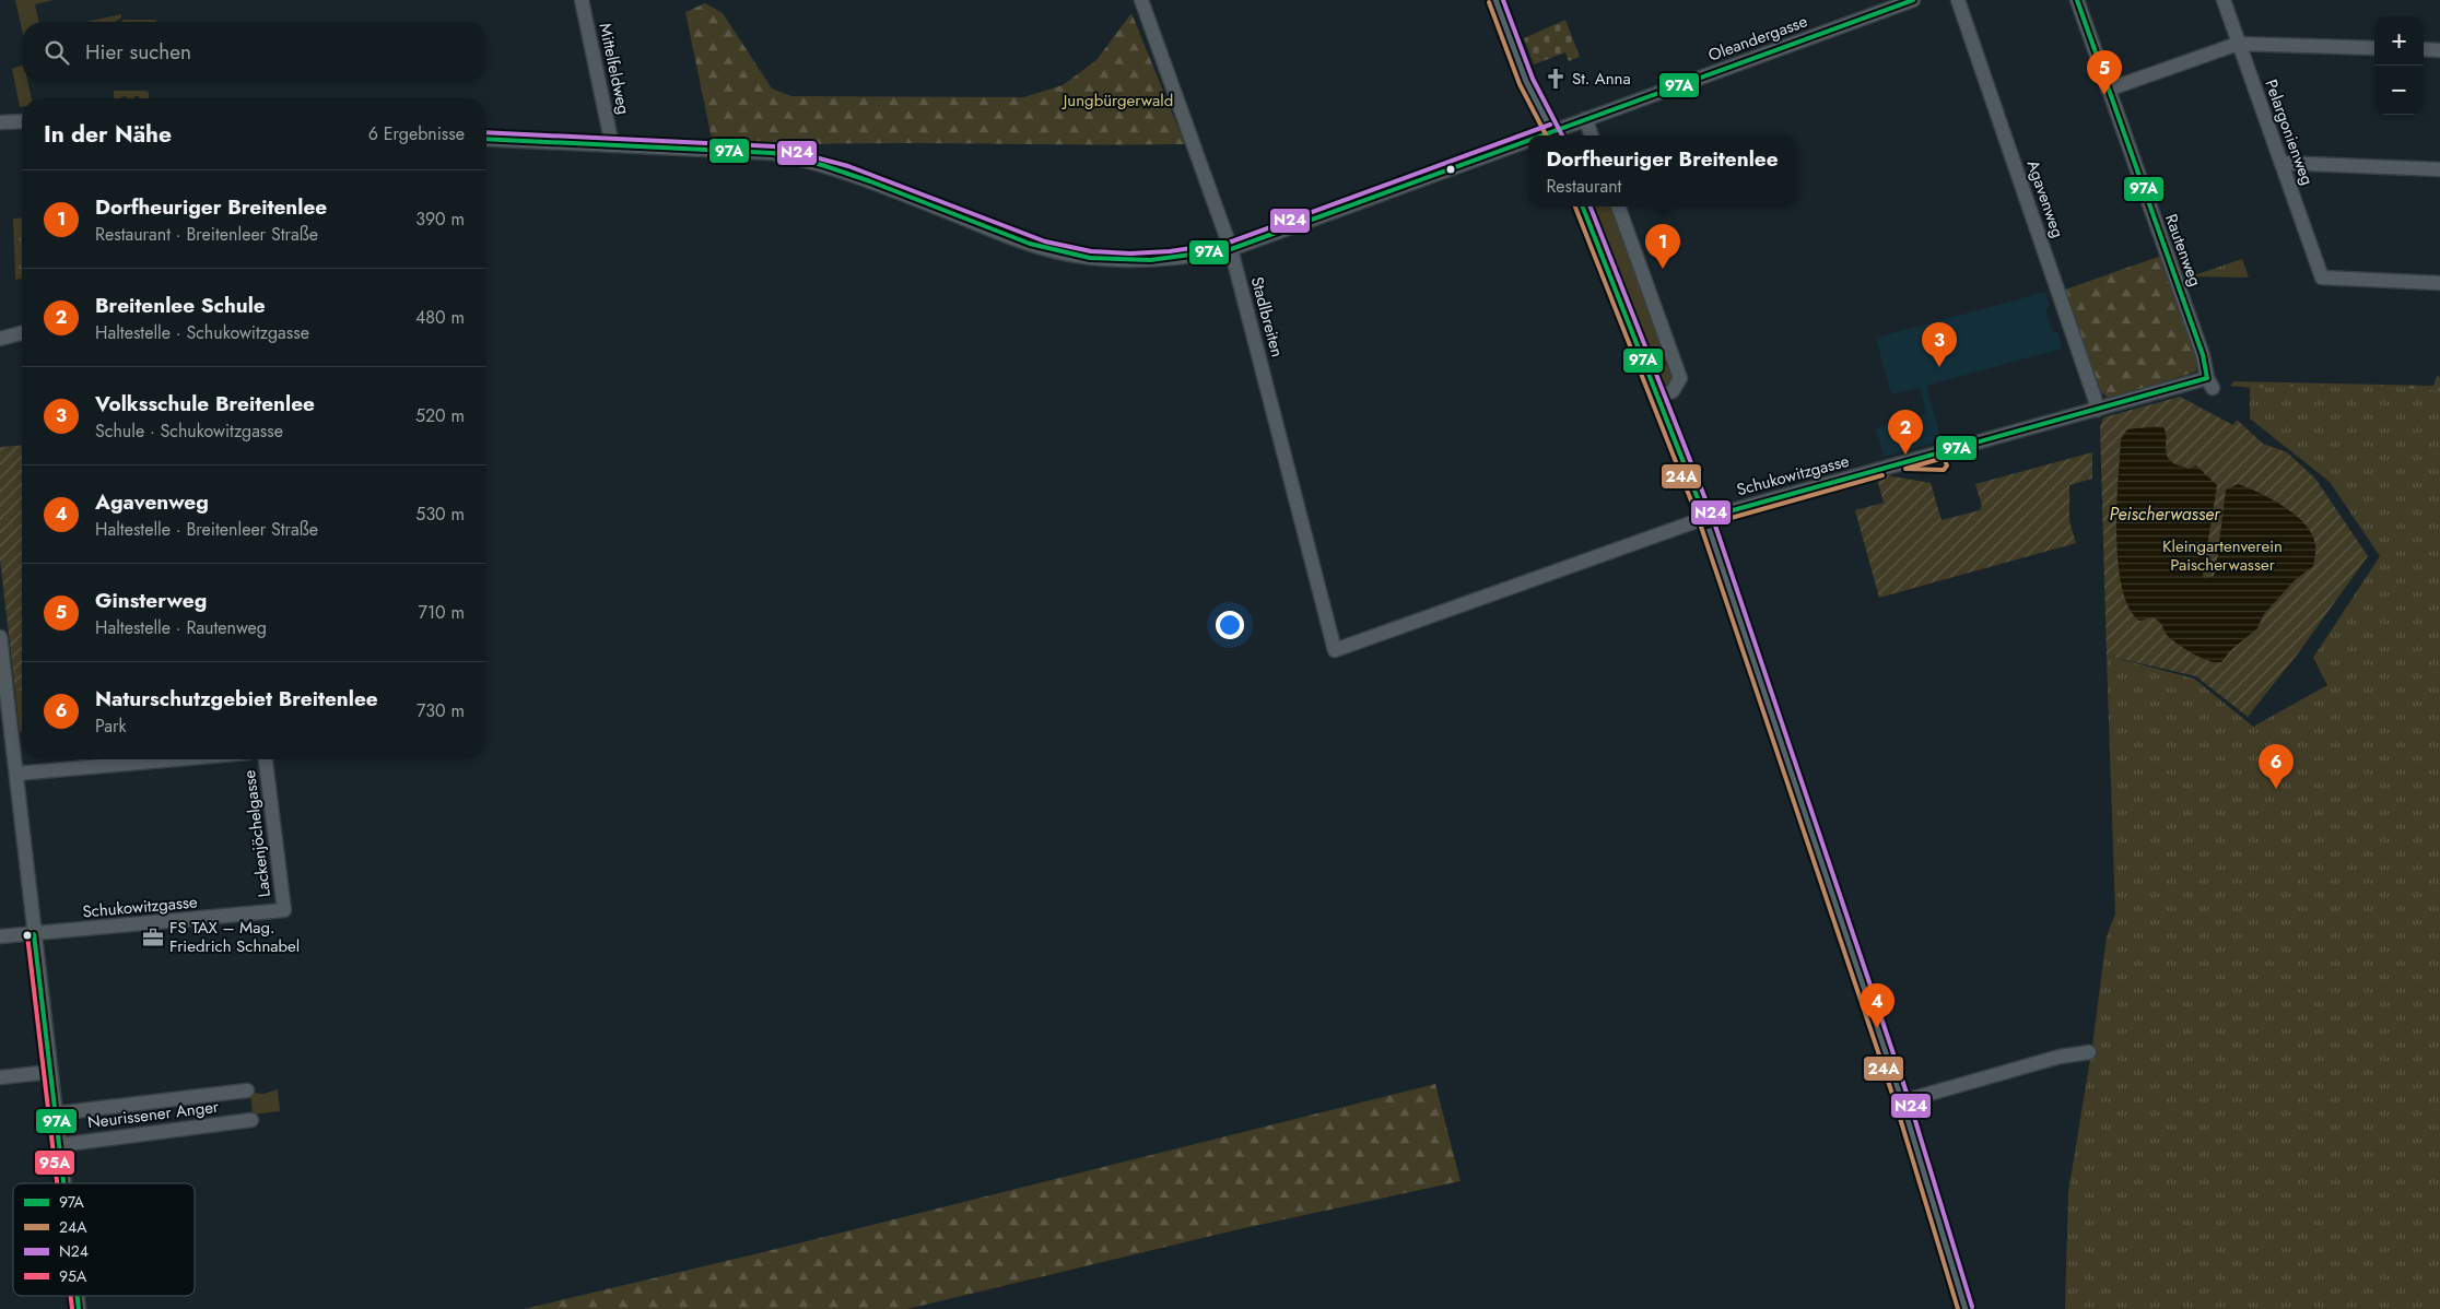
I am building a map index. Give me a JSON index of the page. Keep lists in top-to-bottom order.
{
  "streets": {
    "street": [
      "Oleandergasse",
      "Mittelfeldweg",
      "Pelargonienweg",
      "Agavenweg",
      "Rautenweg",
      "Stadlbreiten",
      "Schukowitzgasse",
      "Lackenjöchelgasse",
      "Neurissener Anger"
    ]
  },
  "crossings": [
    ["Oleandergasse", "Mittelfeldweg"],
    ["Oleandergasse", "Stadlbreiten"],
    ["Agavenweg", "Schukowitzgasse"],
    ["Rautenweg", "Schukowitzgasse"],
    ["Stadlbreiten", "Schukowitzgasse"],
    ["Schukowitzgasse", "Lackenjöchelgasse"]
  ],
  "water": ["Peischerwasser"],
  "parks": ["Jungbürgerwald", "Kleingartenverein Paischerwasser"],
  "places": {
    "church": ["St. Anna"],
    "office": ["FS TAX – Mag. Friedrich Schnabel"]
  },
  "lines": [
    "transit line 97A",
    "transit line N24",
    "transit line 24A",
    "transit line 95A"
  ],
  "legend": [
    "97A",
    "24A",
    "N24",
    "95A"
  ],
  "page": {
    "map_buttons": ["+", "−"],
    "search": "Hier suchen",
    "pins": [
      "5",
      "1",
      "3",
      "2",
      "6",
      "4"
    ],
    "heading": ["In der Nähe", "6 Ergebnisse"],
    "popup": ["Dorfheuriger Breitenlee", "Restaurant"],
    "list": [
      {
        "mark": "1",
        "name": "Dorfheuriger Breitenlee",
        "note": "Restaurant · Breitenleer Straße",
        "value": "390 m"
      },
      {
        "mark": "2",
        "name": "Breitenlee Schule",
        "note": "Haltestelle · Schukowitzgasse",
        "value": "480 m"
      },
      {
        "mark": "3",
        "name": "Volksschule Breitenlee",
        "note": "Schule · Schukowitzgasse",
        "value": "520 m"
      },
      {
        "mark": "4",
        "name": "Agavenweg",
        "note": "Haltestelle · Breitenleer Straße",
        "value": "530 m"
      },
      {
        "mark": "5",
        "name": "Ginsterweg",
        "note": "Haltestelle · Rautenweg",
        "value": "710 m"
      },
      {
        "mark": "6",
        "name": "Naturschutzgebiet Breitenlee",
        "note": "Park",
        "value": "730 m"
      }
    ]
  }
}
